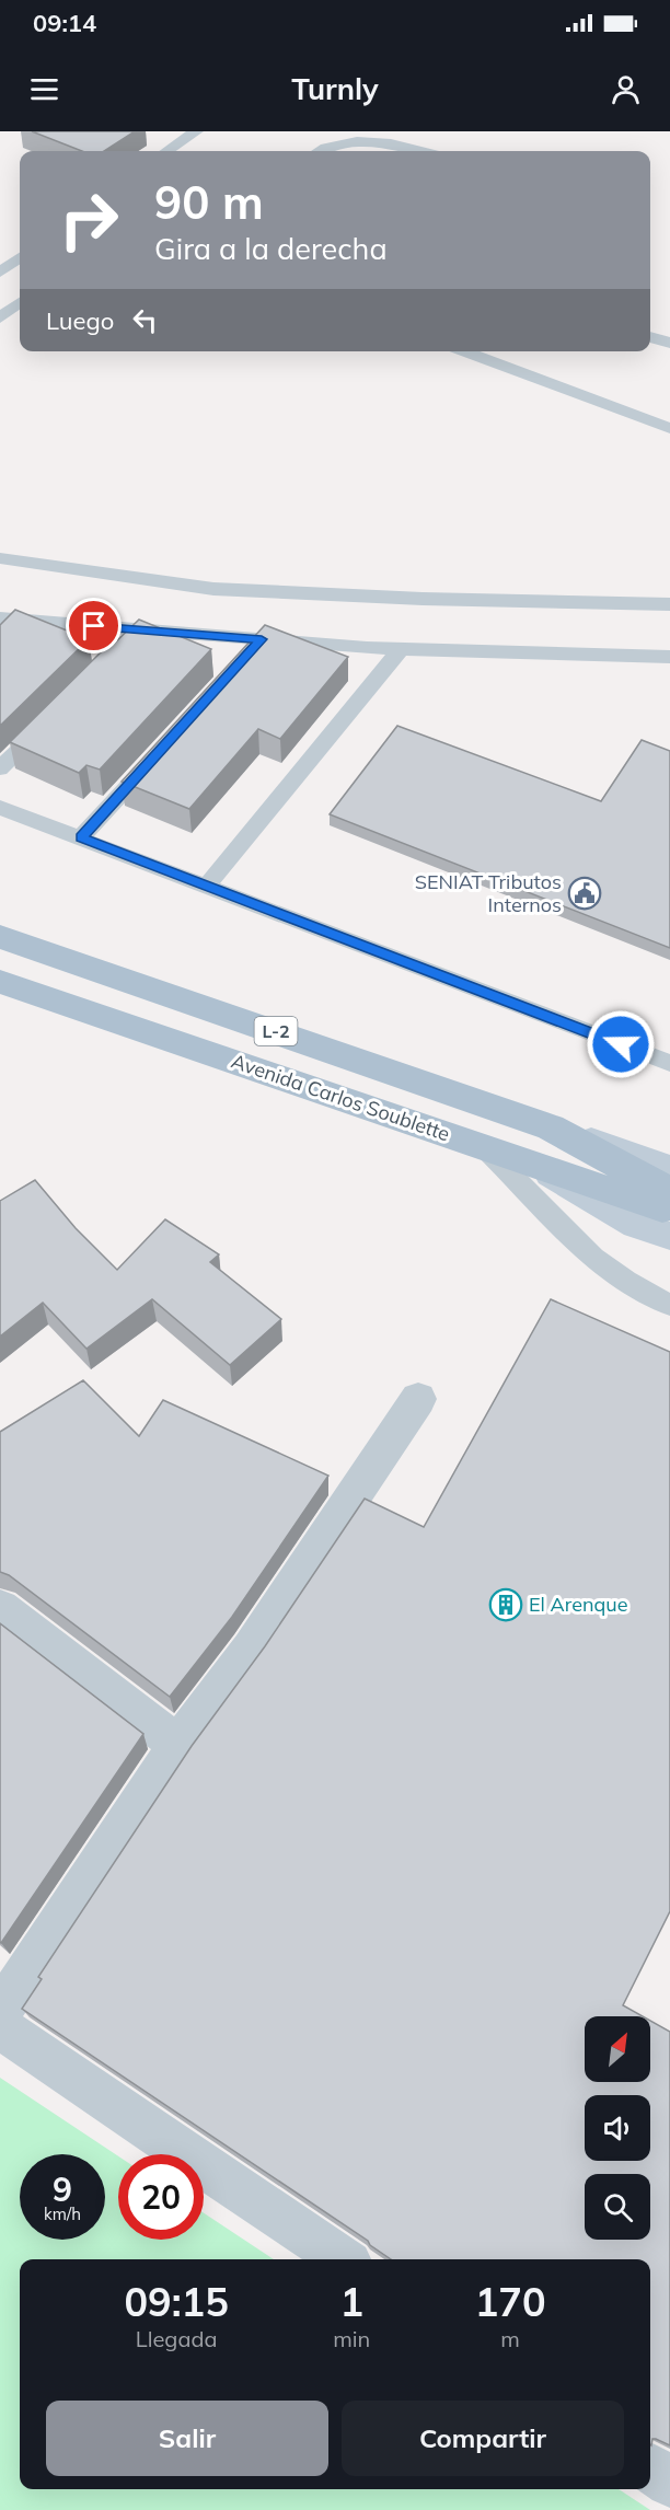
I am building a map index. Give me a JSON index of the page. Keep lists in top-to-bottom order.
{
  "streets": {
    "main road": ["L-2", "Avenida Carlos Soublette"]
  },
  "crossings": [
    ["L-2", "Avenida Carlos Soublette"]
  ],
  "places": {
    "public building": ["SENIAT Tributos Internos"],
    "building": ["El Arenque"]
  },
  "north": "top right",
  "page": {
    "status": "09:14",
    "header": "Turnly",
    "turn": ["90 m", "Gira a la derecha"],
    "then": "Luego",
    "speed": "9 km/h",
    "limit": "20",
    "eta": [
      "09:15",
      "Llegada",
      "1",
      "min",
      "170",
      "m"
    ],
    "buttons": ["Salir", "Compartir"]
  }
}
